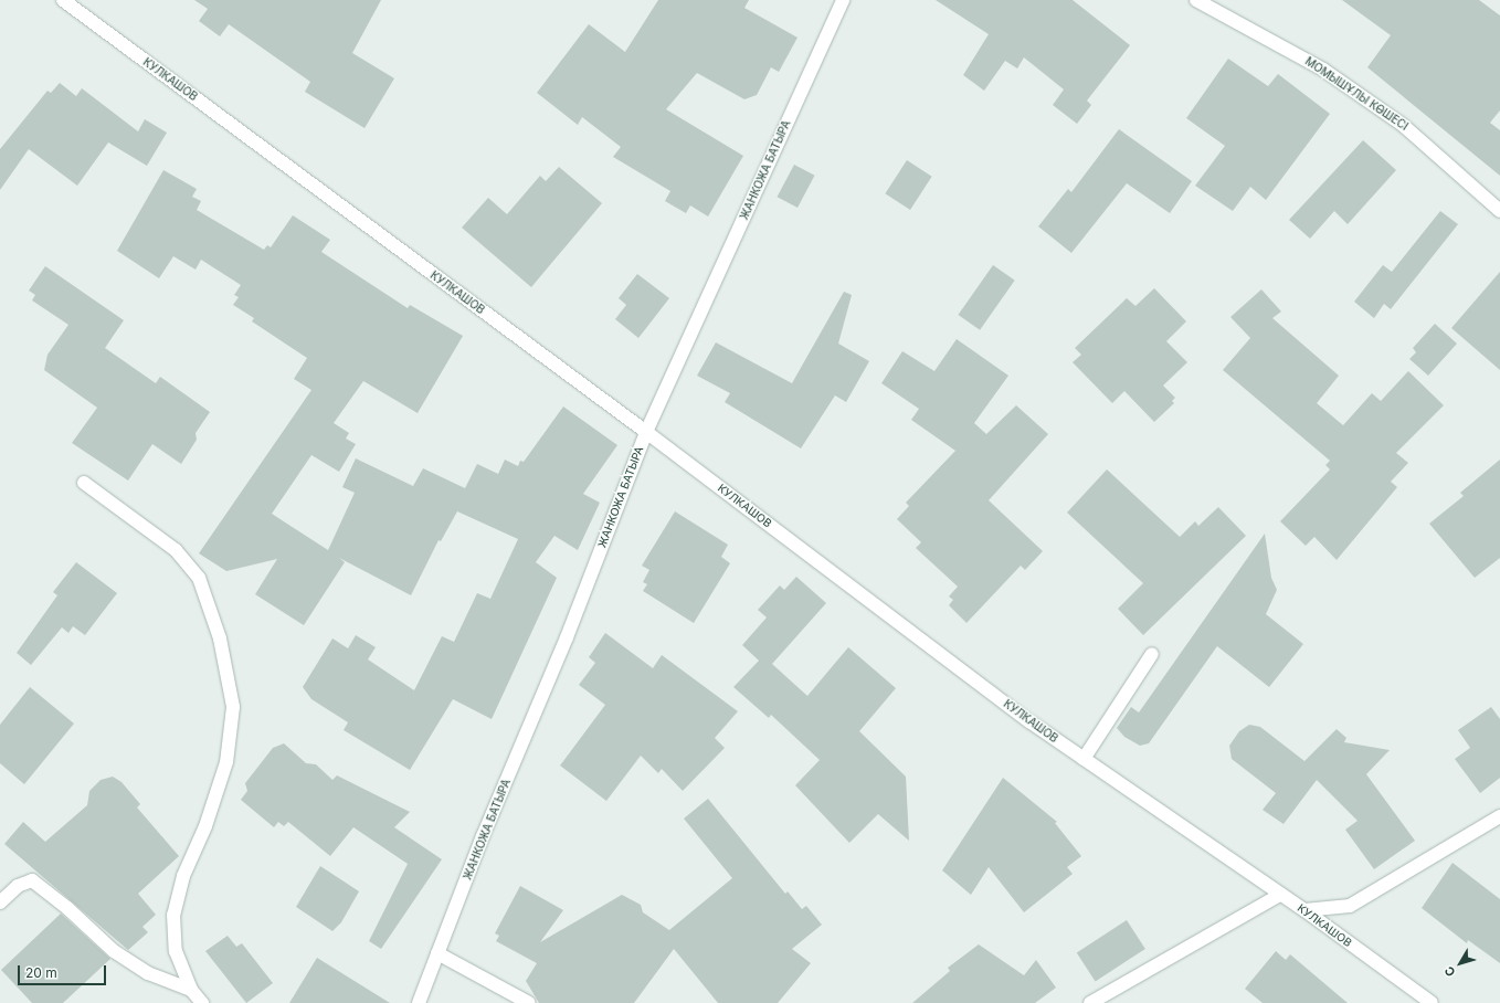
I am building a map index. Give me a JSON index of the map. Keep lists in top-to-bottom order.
{
  "streets": {
    "street": ["КУЛКАШОВ", "МОМЫШҰЛЫ КӨШЕСІ", "ЖАНКОЖА БАТЫРА"]
  },
  "crossings": [
    ["КУЛКАШОВ", "ЖАНКОЖА БАТЫРА"]
  ],
  "scale_bar": "20 m",
  "north": "bottom left"
}
